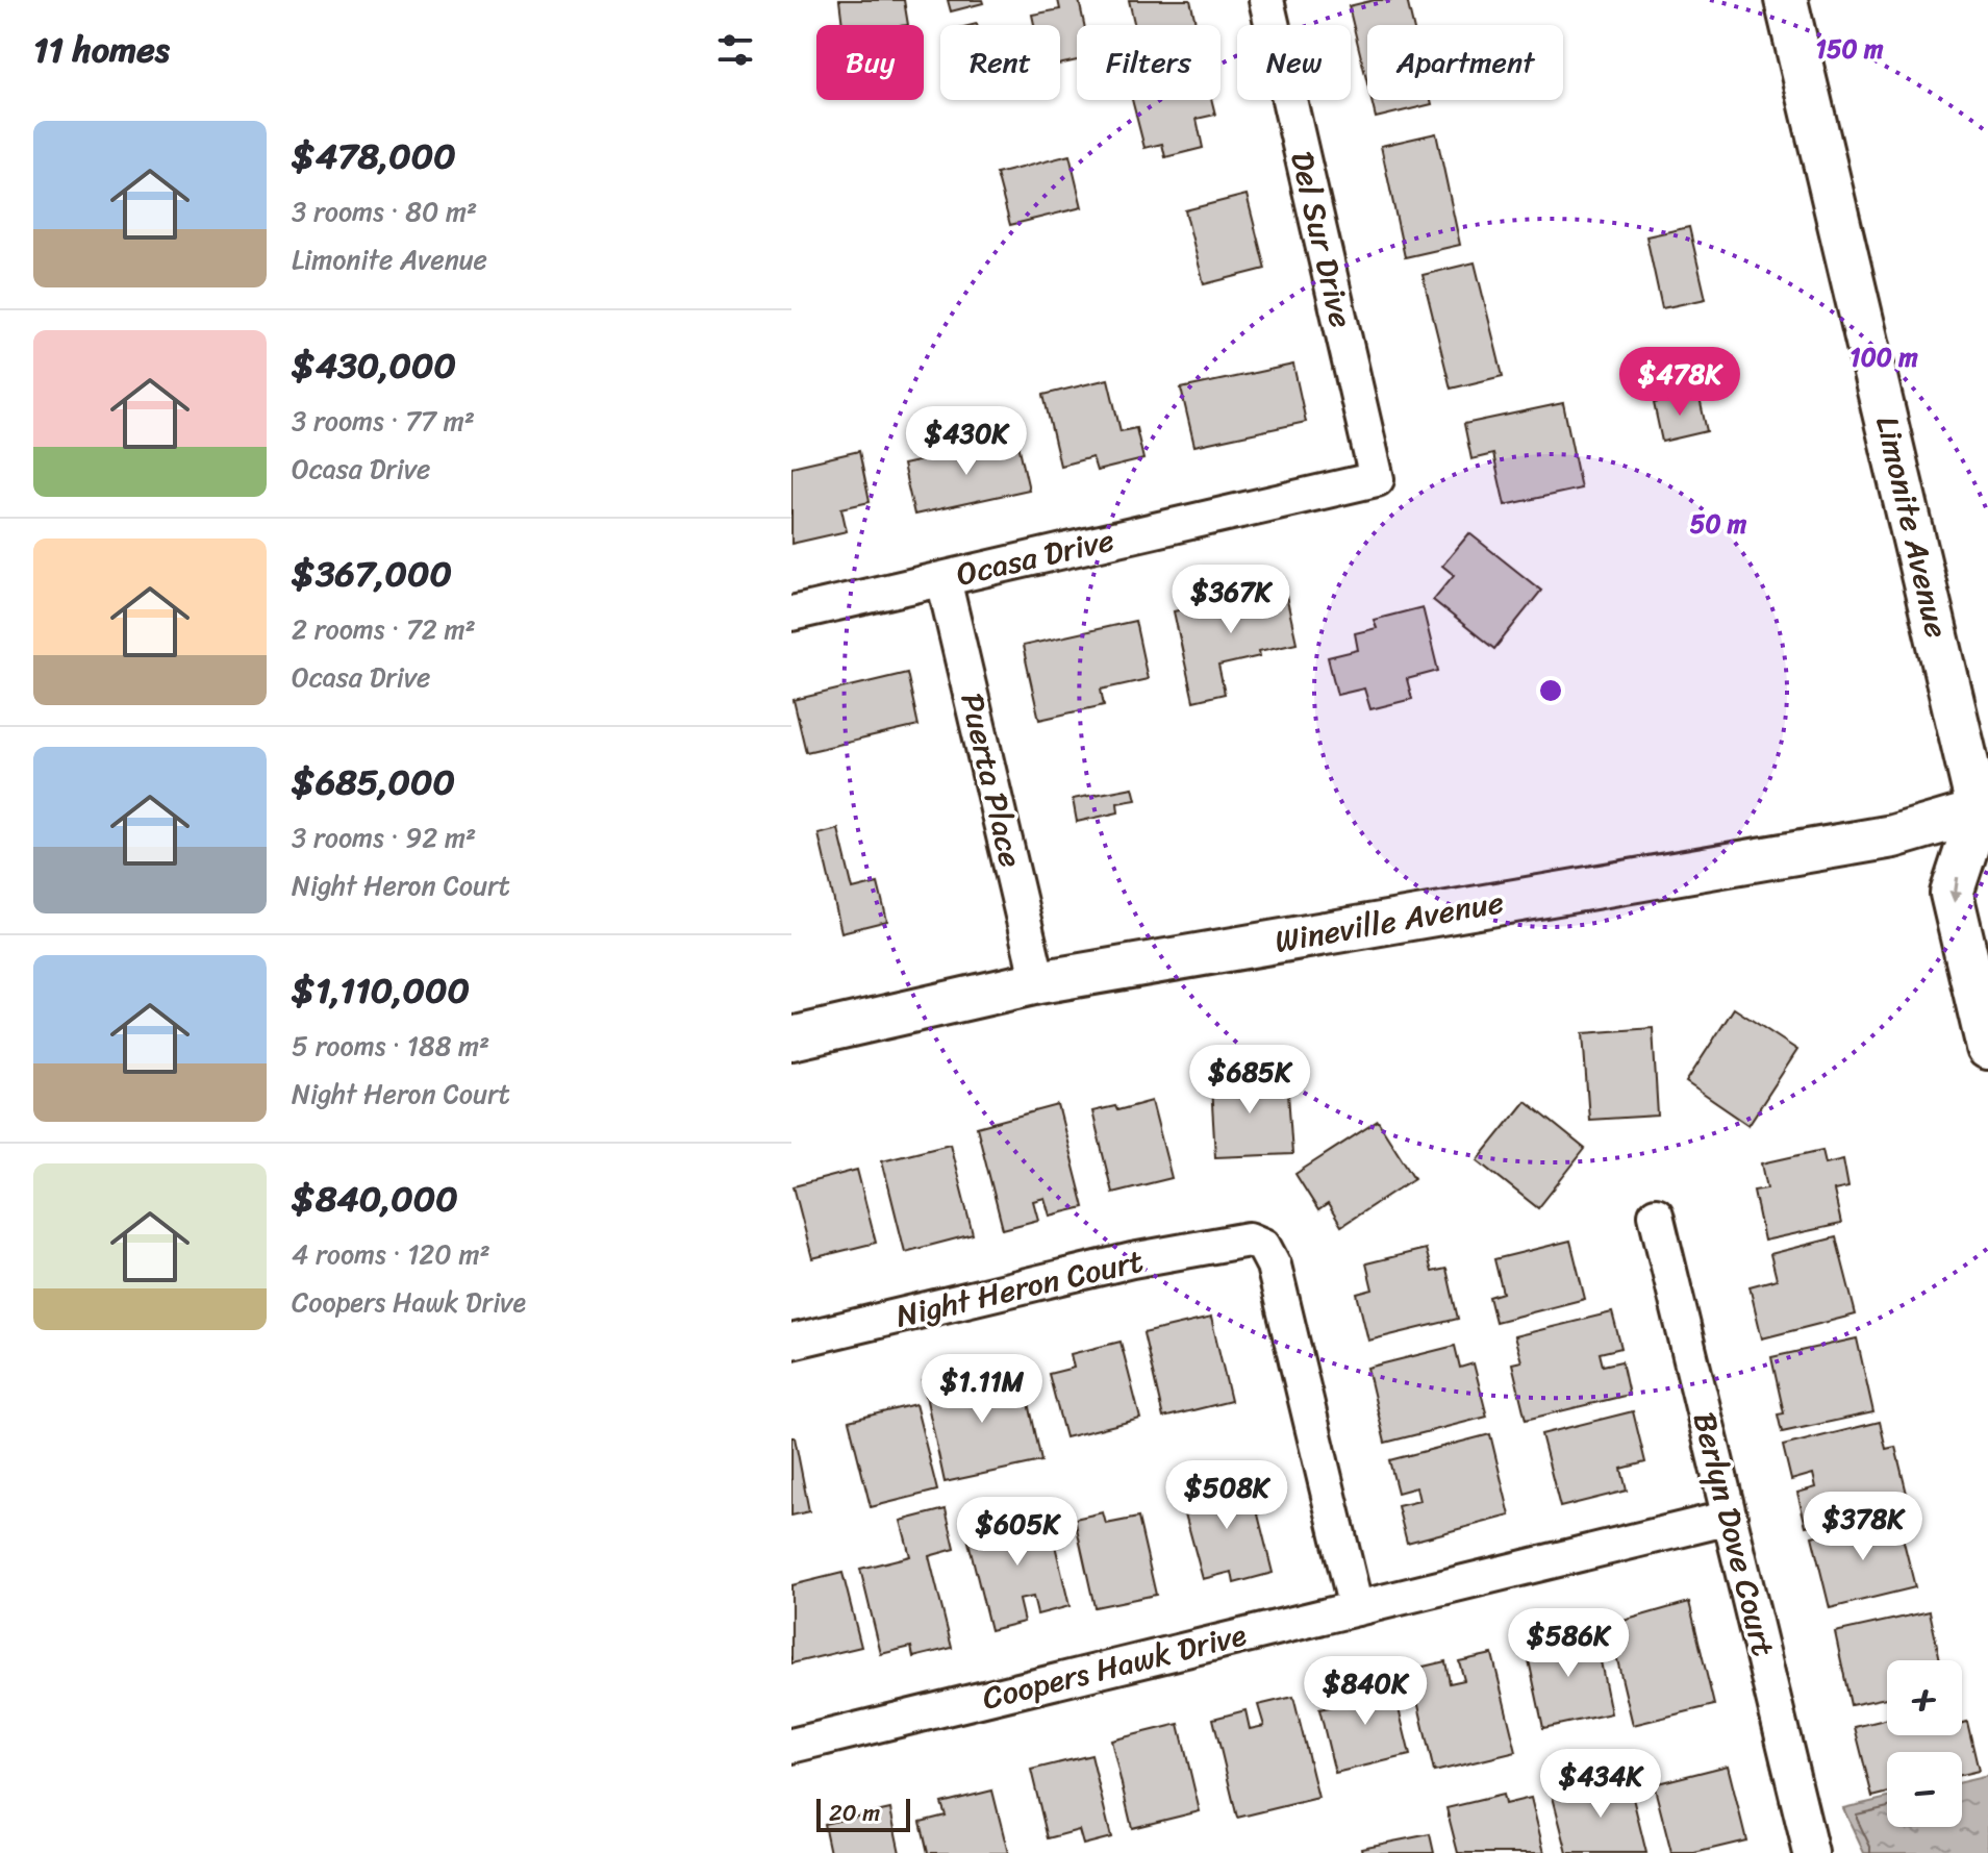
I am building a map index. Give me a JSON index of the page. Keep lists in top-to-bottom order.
{
  "streets": {
    "main road": ["Limonite Avenue", "Wineville Avenue"],
    "street": [
      "Del Sur Drive",
      "Ocasa Drive",
      "Puerta Place",
      "Night Heron Court",
      "Berlyn Dove Court",
      "Coopers Hawk Drive"
    ]
  },
  "crossings": [
    ["Del Sur Drive", "Ocasa Drive"],
    ["Limonite Avenue", "Wineville Avenue"],
    ["Ocasa Drive", "Puerta Place"],
    ["Puerta Place", "Wineville Avenue"],
    ["Night Heron Court", "Coopers Hawk Drive"],
    ["Berlyn Dove Court", "Coopers Hawk Drive"]
  ],
  "scale_bar": "20 m",
  "page": {
    "heading": "11 homes",
    "chip": [
      "Buy",
      "Rent",
      "Filters",
      "New",
      "Apartment"
    ],
    "list": [
      {
        "name": "$478,000",
        "note": "3 rooms · 80 m² · Limonite Avenue"
      },
      {
        "name": "$430,000",
        "note": "3 rooms · 77 m² · Ocasa Drive"
      },
      {
        "name": "$367,000",
        "note": "2 rooms · 72 m² · Ocasa Drive"
      },
      {
        "name": "$685,000",
        "note": "3 rooms · 92 m² · Night Heron Court"
      },
      {
        "name": "$1,110,000",
        "note": "5 rooms · 188 m² · Night Heron Court"
      },
      {
        "name": "$840,000",
        "note": "4 rooms · 120 m² · Coopers Hawk Drive"
      }
    ],
    "price": [
      "$478K",
      "$430K",
      "$367K",
      "$685K",
      "$1.11M",
      "$508K",
      "$378K",
      "$605K",
      "$586K",
      "$840K",
      "$434K"
    ],
    "map_buttons": ["+", "−"],
    "scale": "20 m"
  },
  "rings": ["150 m", "100 m", "50 m"]
}
